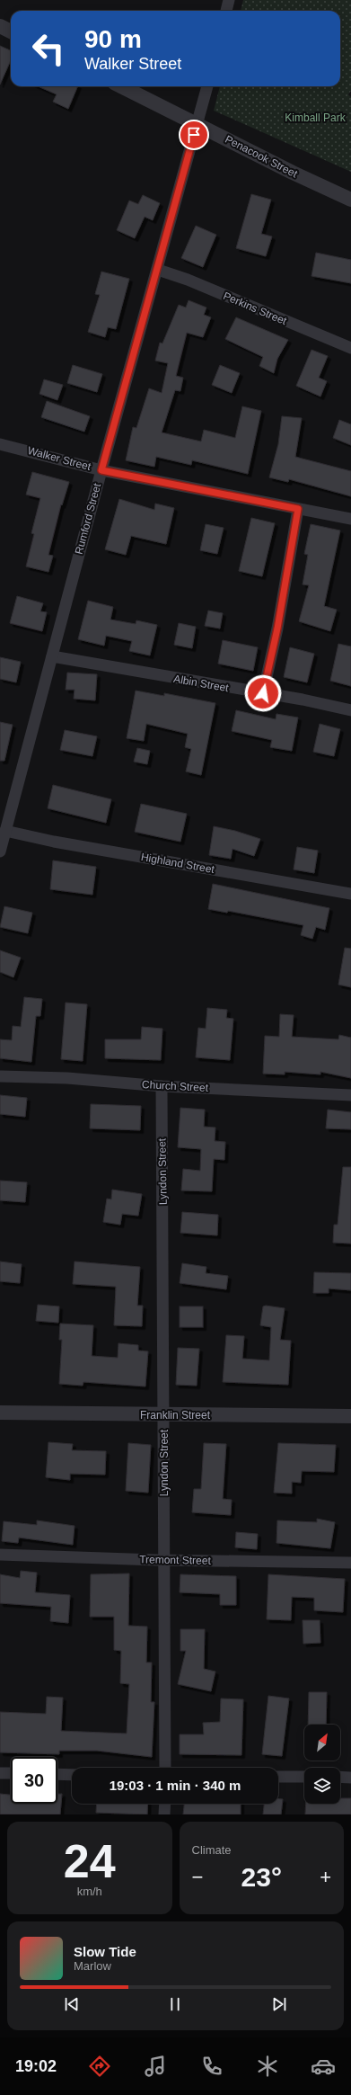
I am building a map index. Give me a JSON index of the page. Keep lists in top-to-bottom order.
{
  "streets": {
    "street": [
      "Penacook Street",
      "Perkins Street",
      "Walker Street",
      "Rumford Street",
      "Albin Street",
      "Highland Street",
      "Church Street",
      "Lyndon Street",
      "Franklin Street",
      "Tremont Street"
    ]
  },
  "crossings": [
    ["Penacook Street", "Rumford Street"],
    ["Perkins Street", "Rumford Street"],
    ["Walker Street", "Rumford Street"],
    ["Rumford Street", "Albin Street"],
    ["Rumford Street", "Highland Street"],
    ["Church Street", "Lyndon Street"],
    ["Lyndon Street", "Franklin Street"],
    ["Lyndon Street", "Tremont Street"]
  ],
  "parks": ["Kimball Park"],
  "north": "top right",
  "page": {
    "turn": ["90 m", "Walker Street"],
    "limit": "30",
    "trip": "19:03 · 1 min · 340 m",
    "tile": [
      ["24", "km/h"],
      "Climate"
    ],
    "heat": ["−", "23°", "+"],
    "song": ["Slow Tide", "Marlow"],
    "tabs": "19:02"
  }
}
